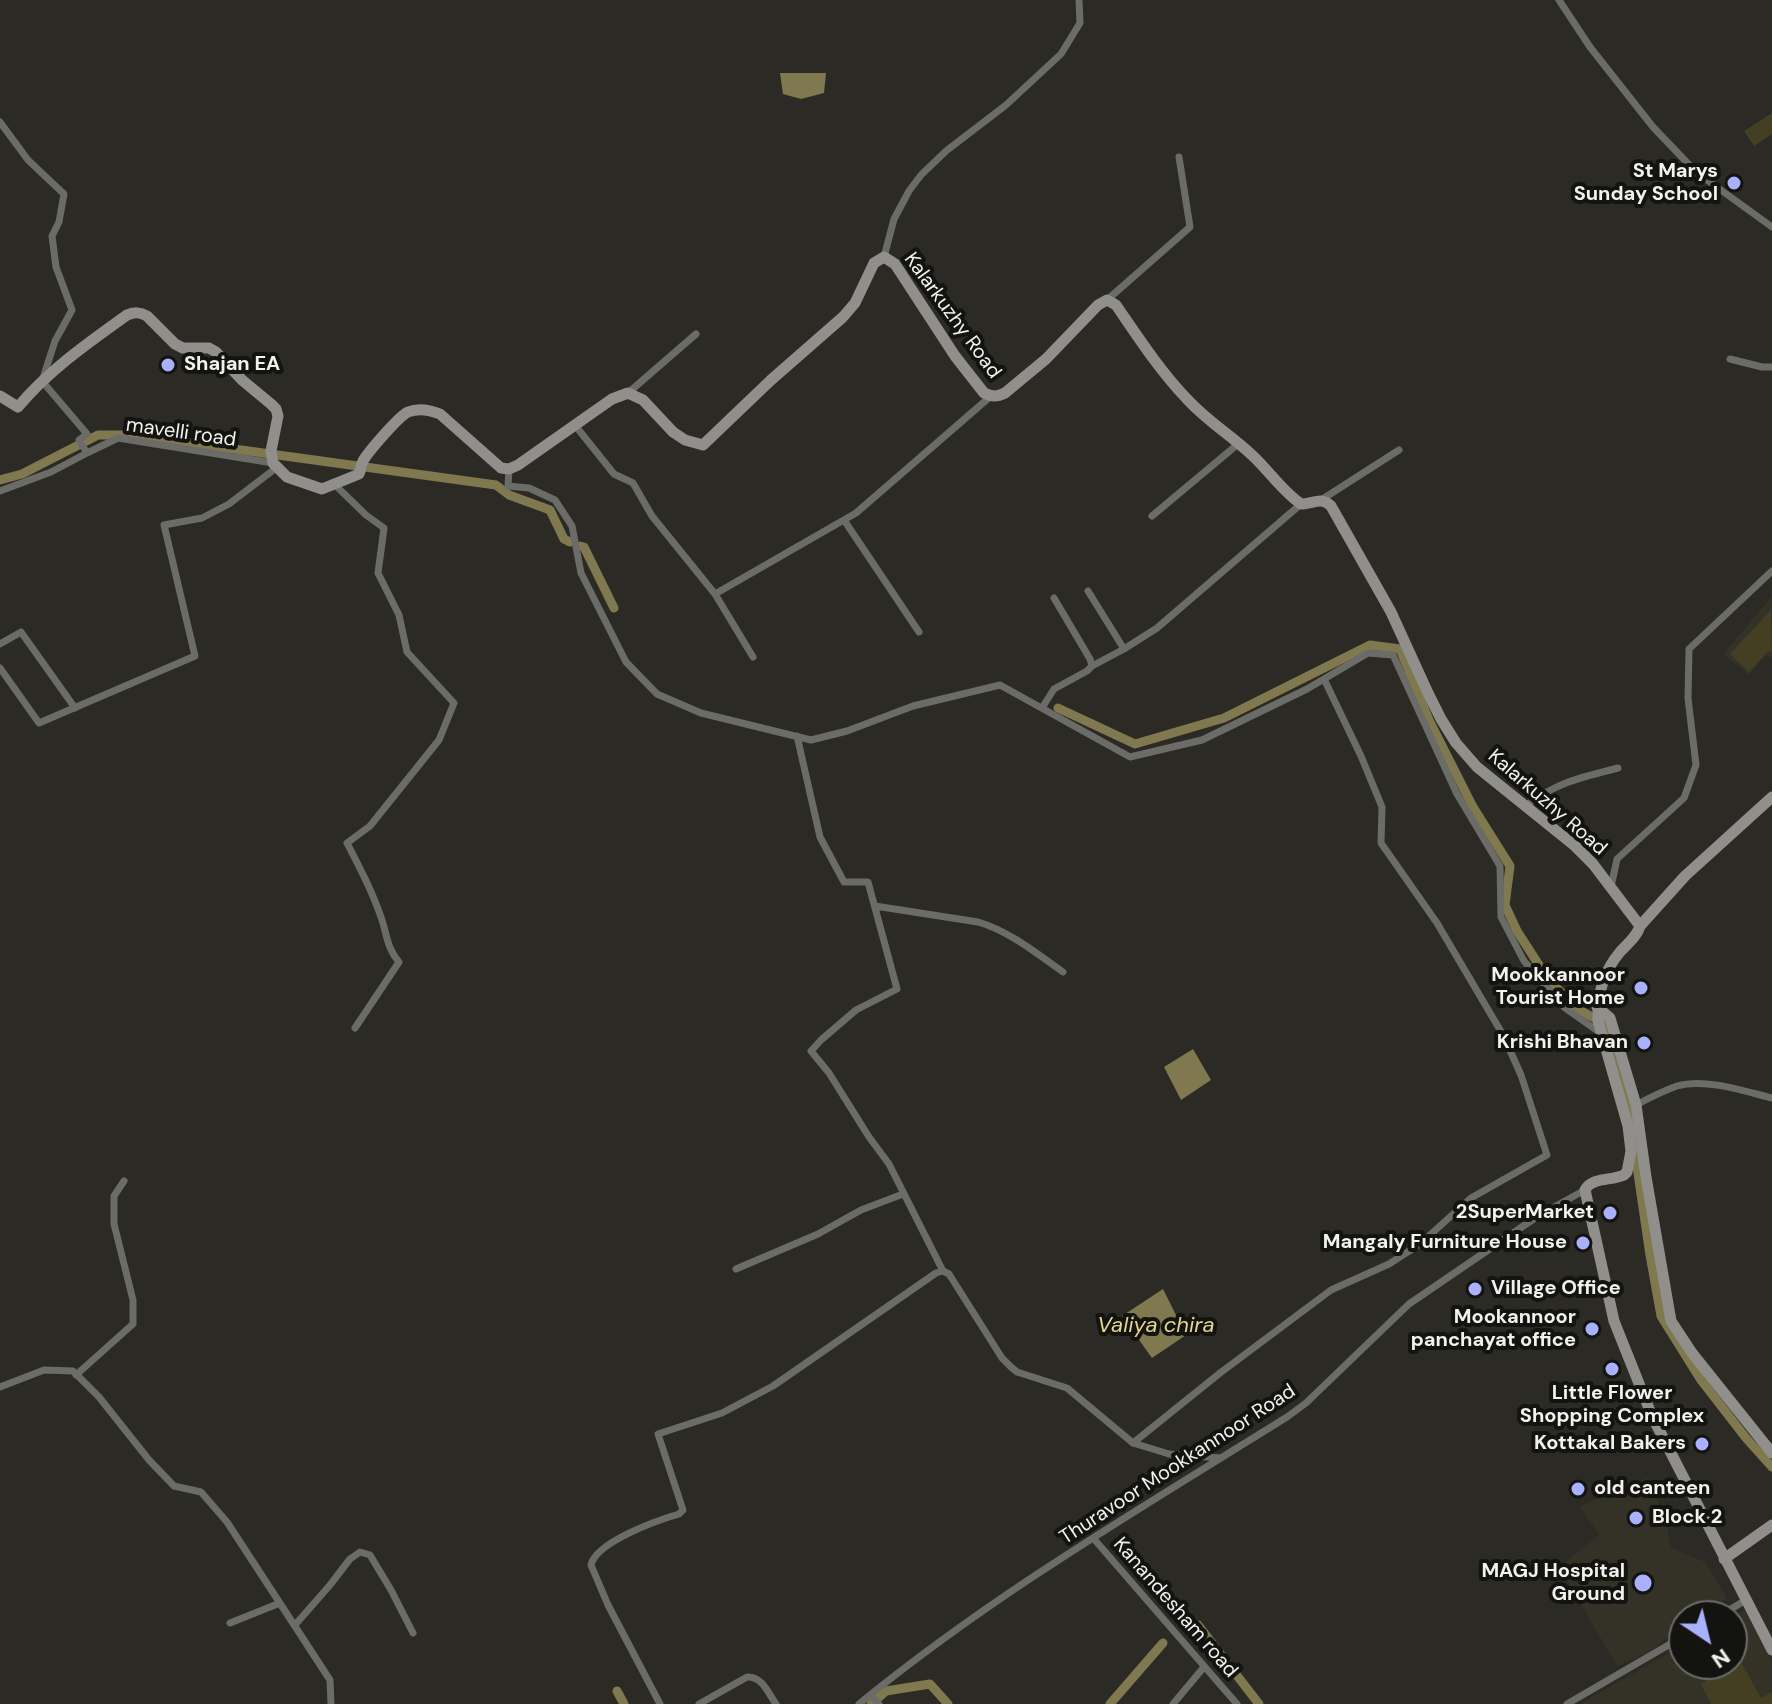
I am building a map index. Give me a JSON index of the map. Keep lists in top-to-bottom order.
{
  "streets": {
    "main road": ["Kalarkuzhy Road"],
    "street": ["mavelli road", "Thuravoor Mookkannoor Road", "Kanandesham road"]
  },
  "crossings": [
    ["Thuravoor Mookkannoor Road", "Kanandesham road"]
  ],
  "water": ["Valiya chira"],
  "places": [
    "St Marys Sunday School",
    "Shajan EA",
    "Mookkannoor Tourist Home",
    "Krishi Bhavan",
    "2SuperMarket",
    "Mangaly Furniture House",
    "Village Office",
    "Mookannoor panchayat office",
    "Little Flower Shopping Complex",
    "Kottakal Bakers",
    "old canteen",
    "Block 2",
    "MAGJ Hospital Ground"
  ],
  "north": "bottom right"
}
